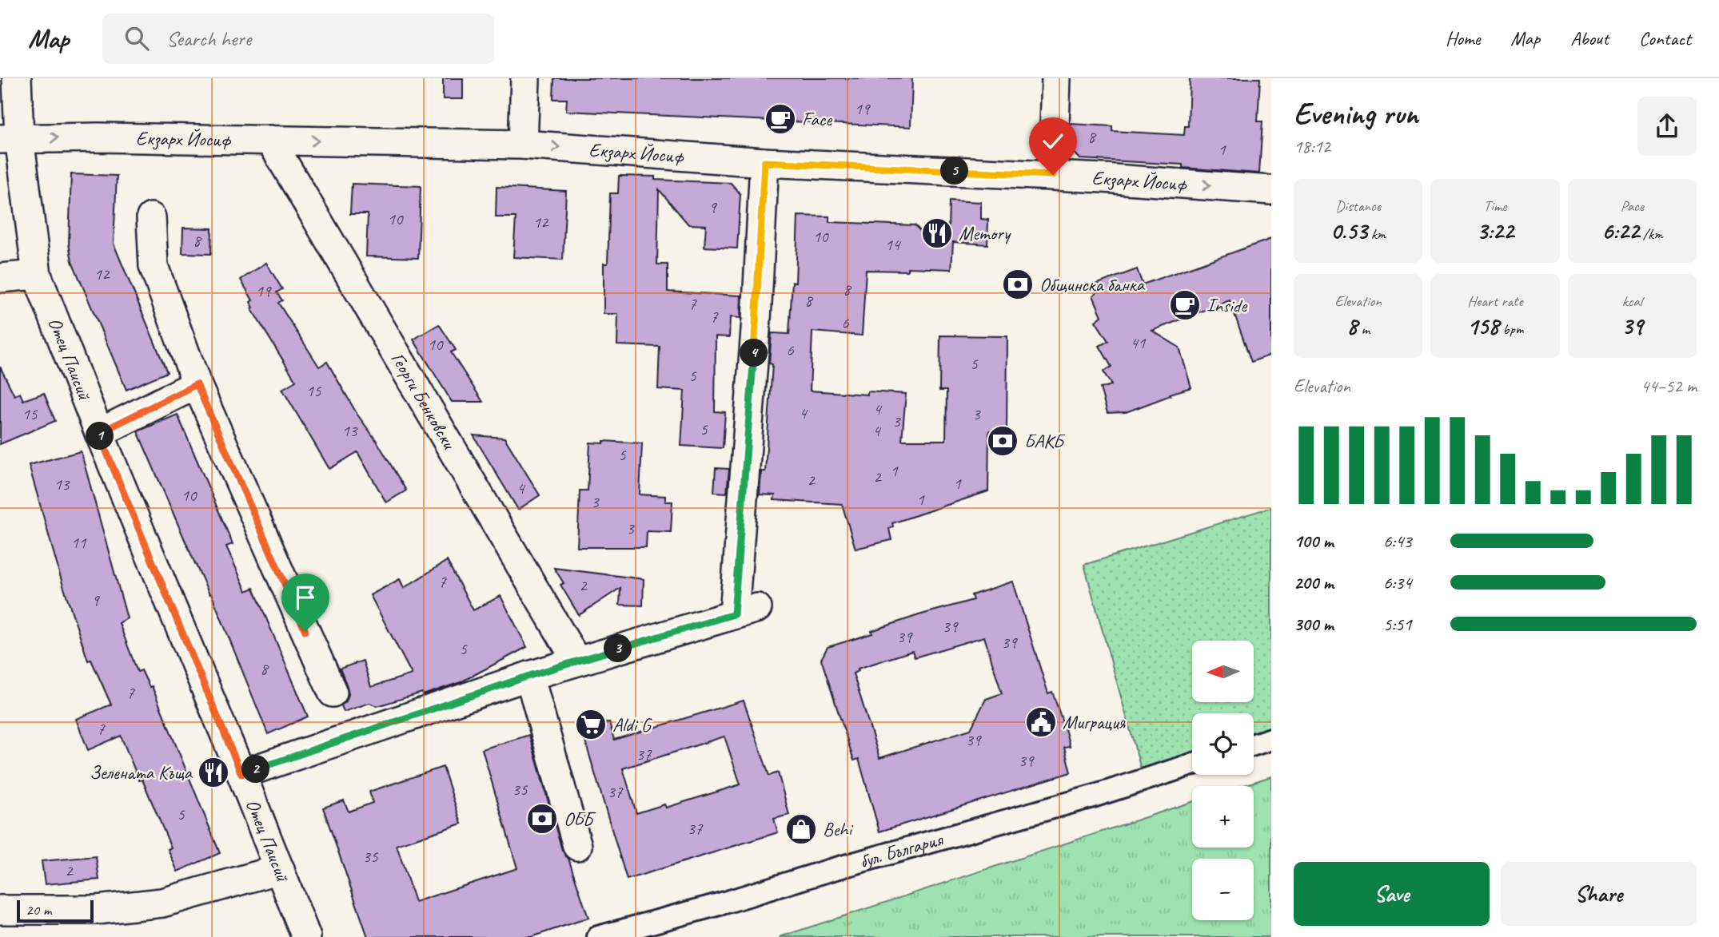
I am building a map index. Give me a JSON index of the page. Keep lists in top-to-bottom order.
{
  "streets": {
    "street": [
      "Екзарх Йосиф",
      "Отец Паисий",
      "Георги Бенковски",
      "бул. България"
    ]
  },
  "crossings": [
    ["Екзарх Йосиф", "Отец Паисий"],
    ["Екзарх Йосиф", "Георги Бенковски"]
  ],
  "one_way": ["Екзарх Йосиф"],
  "places": {
    "cafe": ["Face", "Inside"],
    "restaurant": ["Memory", "Зелената Къща"],
    "bank": ["Общинска банка", "БАКБ", "ОББ"],
    "public building": ["Миграция"],
    "supermarket": ["Aldi G"],
    "shop": ["Behi"]
  },
  "house_numbers": [
    "19",
    "8",
    "1",
    "9",
    "10",
    "12",
    "10",
    "8",
    "14",
    "12",
    "8",
    "19",
    "8",
    "7",
    "7",
    "6",
    "41",
    "10",
    "6",
    "5",
    "5",
    "15",
    "4",
    "4",
    "15",
    "3",
    "3",
    "5",
    "13",
    "4",
    "5",
    "1",
    "2",
    "2",
    "1",
    "13",
    "4",
    "10",
    "1",
    "3",
    "3",
    "11",
    "7",
    "2",
    "9",
    "39",
    "39",
    "39",
    "5",
    "8",
    "7",
    "7",
    "39",
    "37",
    "39",
    "35",
    "37",
    "5",
    "37",
    "35",
    "2"
  ],
  "scale_bar": "20 m",
  "north": "left",
  "page": {
    "header": "Map",
    "search": "Search here",
    "nav": [
      "Home",
      "Map",
      "About",
      "Contact"
    ],
    "heading": ["Evening run", "18:12"],
    "pins": [
      "5",
      "4",
      "1",
      "3",
      "2"
    ],
    "stats": [
      ["Distance", "0.53 km"],
      ["Time", "3:22"],
      ["Pace", "6:22 /km"],
      ["Elevation", "8 m"],
      ["Heart rate", "158 bpm"],
      ["kcal", "39"]
    ],
    "chart": ["Elevation", "44–52 m"],
    "list": [
      {
        "name": "100 m",
        "note": "6:43"
      },
      {
        "name": "200 m",
        "note": "6:34"
      },
      {
        "name": "300 m",
        "note": "5:51"
      }
    ],
    "map_buttons": ["+", "−"],
    "buttons": ["Save", "Share"],
    "scale": "20 m"
  }
}
